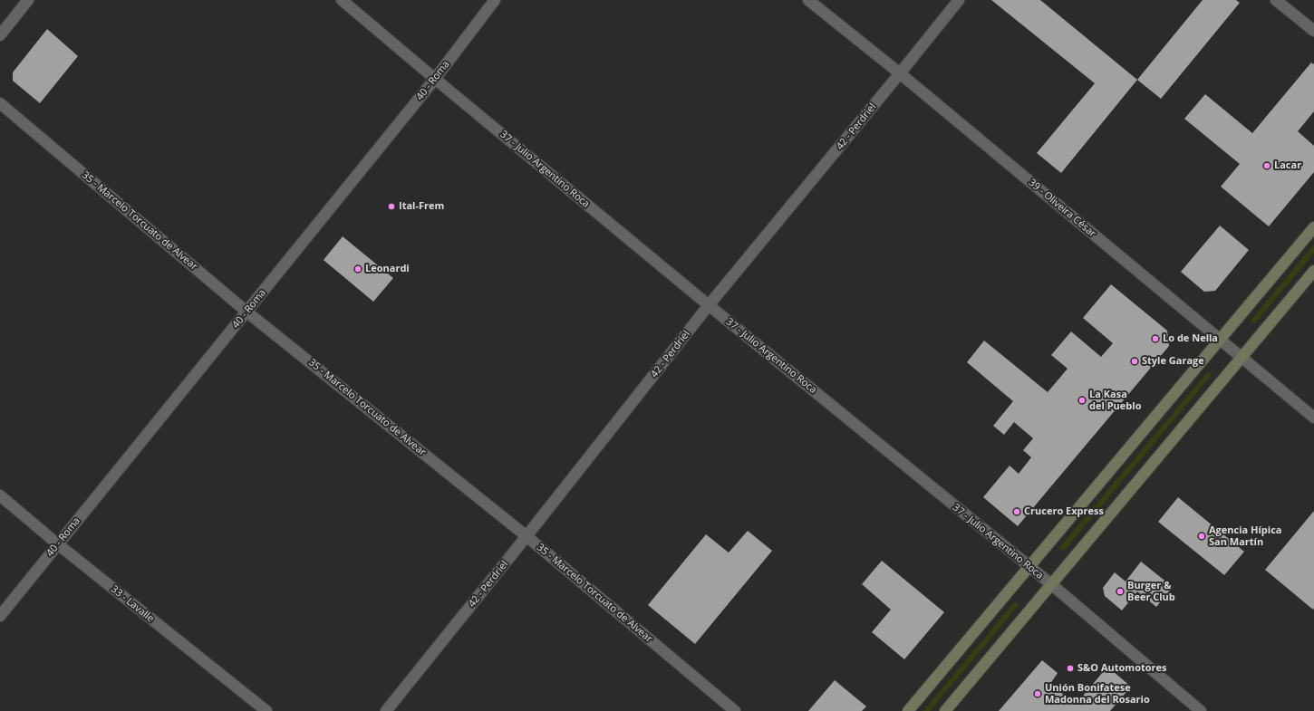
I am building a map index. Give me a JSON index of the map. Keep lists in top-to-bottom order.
{
  "streets": {
    "street": [
      "40 - Roma",
      "42 - Perdriel",
      "37 - Julio Argentino Roca",
      "39 - Oliveira César",
      "35 - Marcelo Torcuato de Alvear",
      "33 - Lavalle"
    ]
  },
  "crossings": [
    ["40 - Roma", "37 - Julio Argentino Roca"],
    ["40 - Roma", "35 - Marcelo Torcuato de Alvear"],
    ["40 - Roma", "33 - Lavalle"],
    ["42 - Perdriel", "37 - Julio Argentino Roca"],
    ["42 - Perdriel", "39 - Oliveira César"],
    ["42 - Perdriel", "35 - Marcelo Torcuato de Alvear"]
  ],
  "places": [
    "Lacar",
    "Ital-Frem",
    "Leonardi",
    "Lo de Nella",
    "Style Garage",
    "La Kasa del Pueblo",
    "Crucero Express",
    "Agencia Hípica San Martín",
    "Burger & Beer Club",
    "S&O Automotores",
    "Unión Bonifatese Madonna del Rosario"
  ]
}
